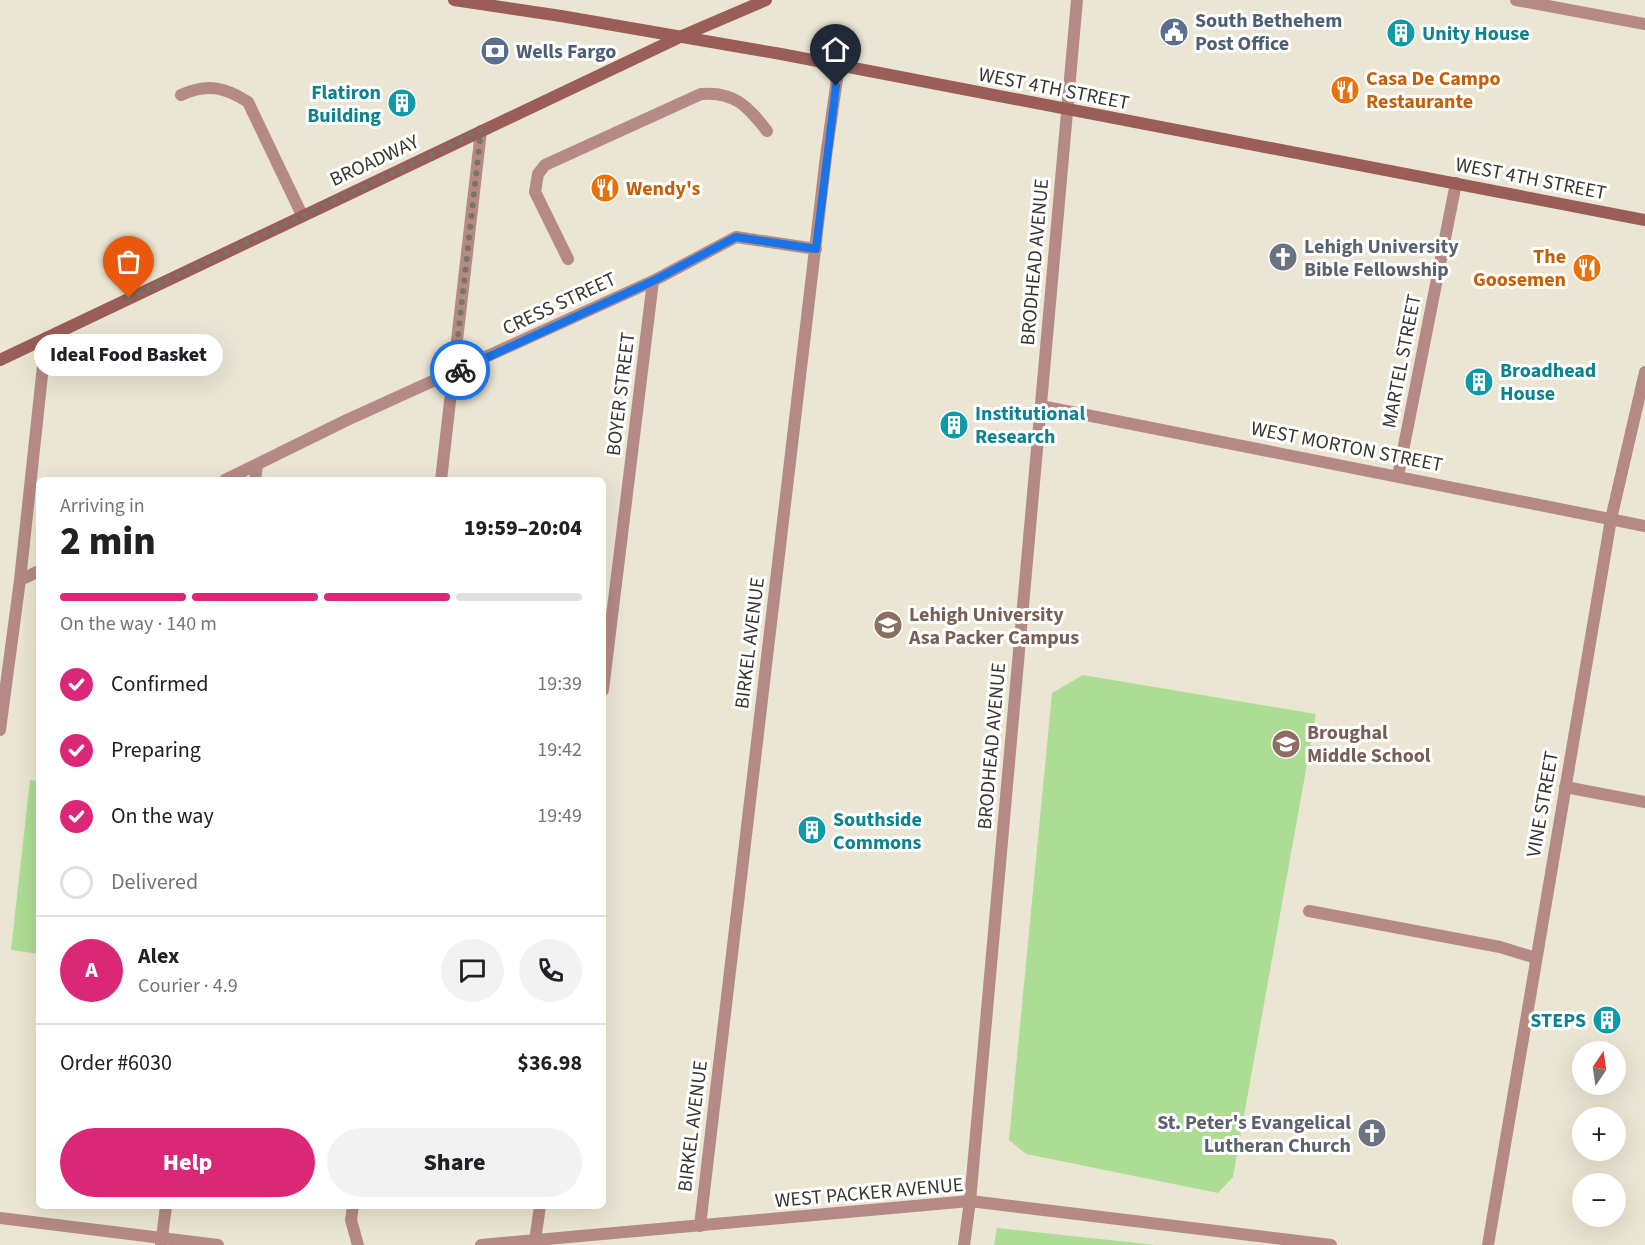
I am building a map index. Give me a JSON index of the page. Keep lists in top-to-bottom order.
{
  "streets": {
    "main road": ["WEST 4TH STREET", "BROADWAY"],
    "street": [
      "BRODHEAD AVENUE",
      "CRESS STREET",
      "MARTEL STREET",
      "BOYER STREET",
      "WEST MORTON STREET",
      "BIRKEL AVENUE",
      "VINE STREET",
      "WEST PACKER AVENUE"
    ]
  },
  "crossings": [
    ["WEST 4TH STREET", "BROADWAY"],
    ["WEST 4TH STREET", "BRODHEAD AVENUE"],
    ["WEST 4TH STREET", "MARTEL STREET"],
    ["WEST 4TH STREET", "BIRKEL AVENUE"],
    ["BRODHEAD AVENUE", "WEST MORTON STREET"],
    ["BRODHEAD AVENUE", "WEST PACKER AVENUE"],
    ["CRESS STREET", "BOYER STREET"],
    ["CRESS STREET", "BIRKEL AVENUE"],
    ["MARTEL STREET", "WEST MORTON STREET"],
    ["WEST MORTON STREET", "VINE STREET"],
    ["BIRKEL AVENUE", "WEST PACKER AVENUE"]
  ],
  "places": {
    "public building": ["South Bethehem Post Office"],
    "building": [
      "Unity House",
      "Flatiron Building",
      "Broadhead House",
      "Institutional Research",
      "Southside Commons",
      "STEPS"
    ],
    "bank": ["Wells Fargo"],
    "restaurant": ["Casa De Campo Restaurante", "Wendy's", "The Goosemen"],
    "church": ["Lehigh University Bible Fellowship", "St. Peter's Evangelical Lutheran Church"],
    "other": ["Ideal Food Basket"],
    "school or university": ["Lehigh University Asa Packer Campus", "Broughal Middle School"]
  },
  "north": "top",
  "page": {
    "bubble": "Ideal Food Basket",
    "heading": ["2 min", "Arriving in", "19:59–20:04"],
    "panel": [
      "Alex",
      "Courier · 4.9",
      "Order #6030",
      "$36.98"
    ],
    "bar": "On the way · 140 m",
    "list": [
      ["Confirmed", "19:39"],
      ["Preparing", "19:42"],
      ["On the way", "19:49"],
      "Delivered"
    ],
    "round": "A",
    "map_buttons": ["+", "−"],
    "buttons": ["Help", "Share"]
  }
}
